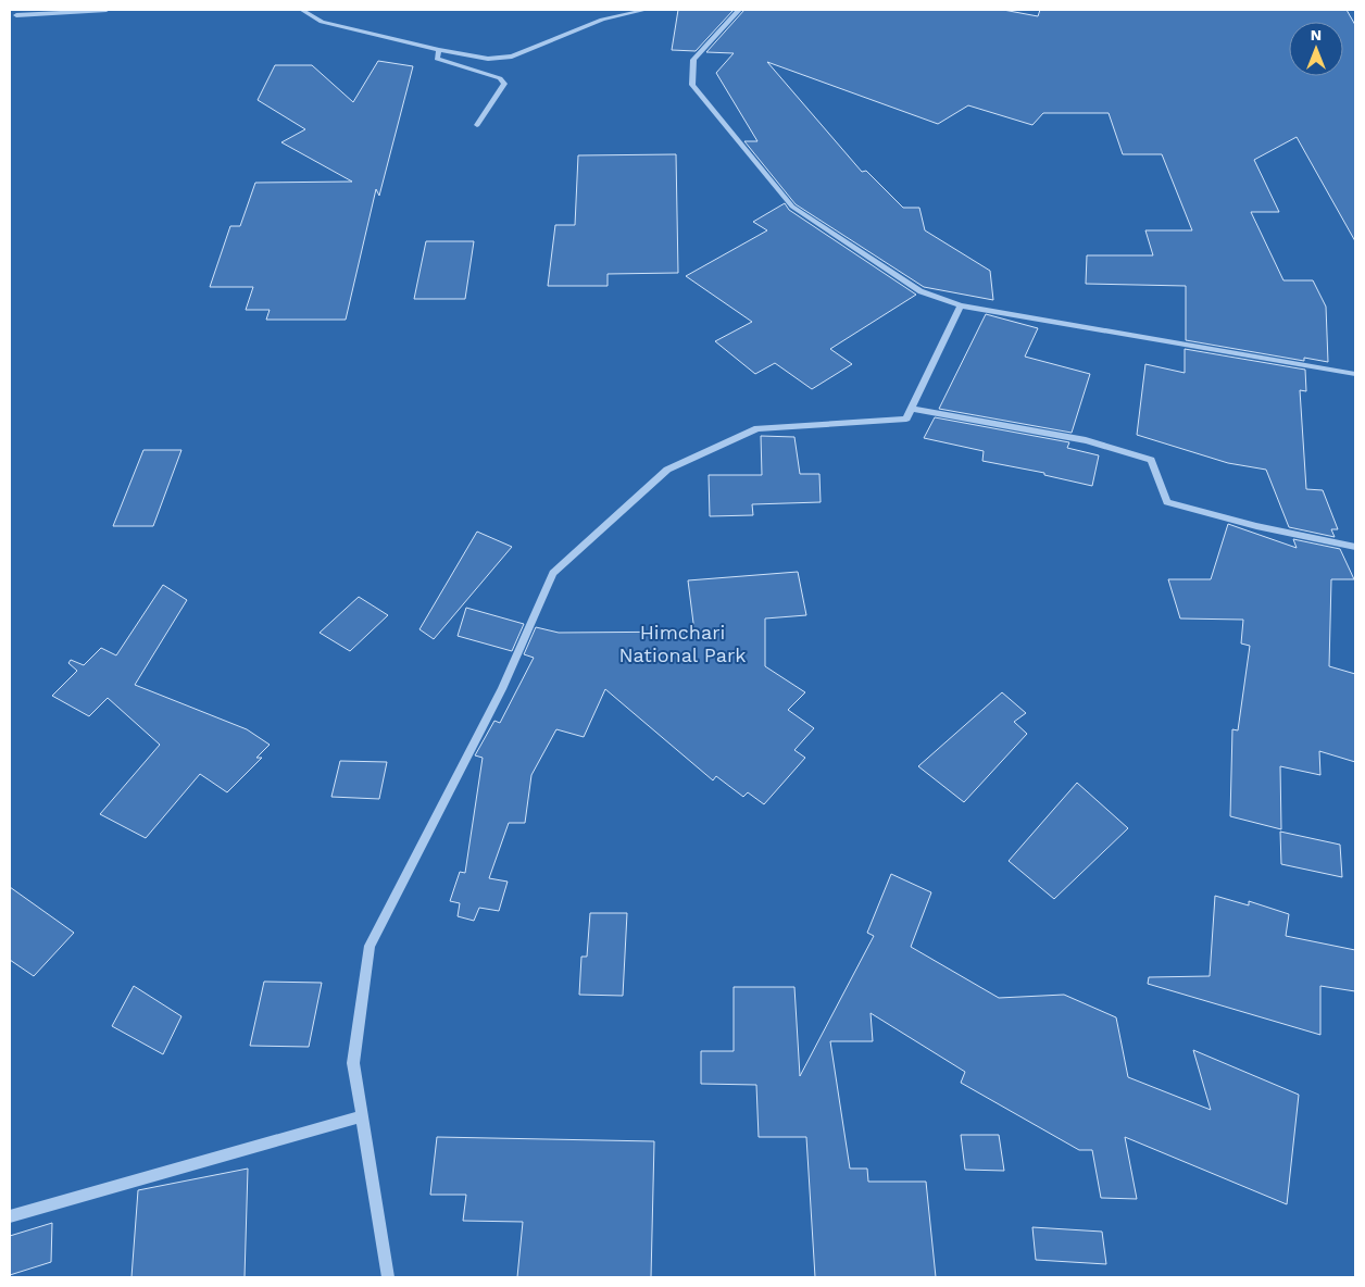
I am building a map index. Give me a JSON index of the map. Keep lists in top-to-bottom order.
{
  "parks": ["Himchari National Park"],
  "north": "top"
}
